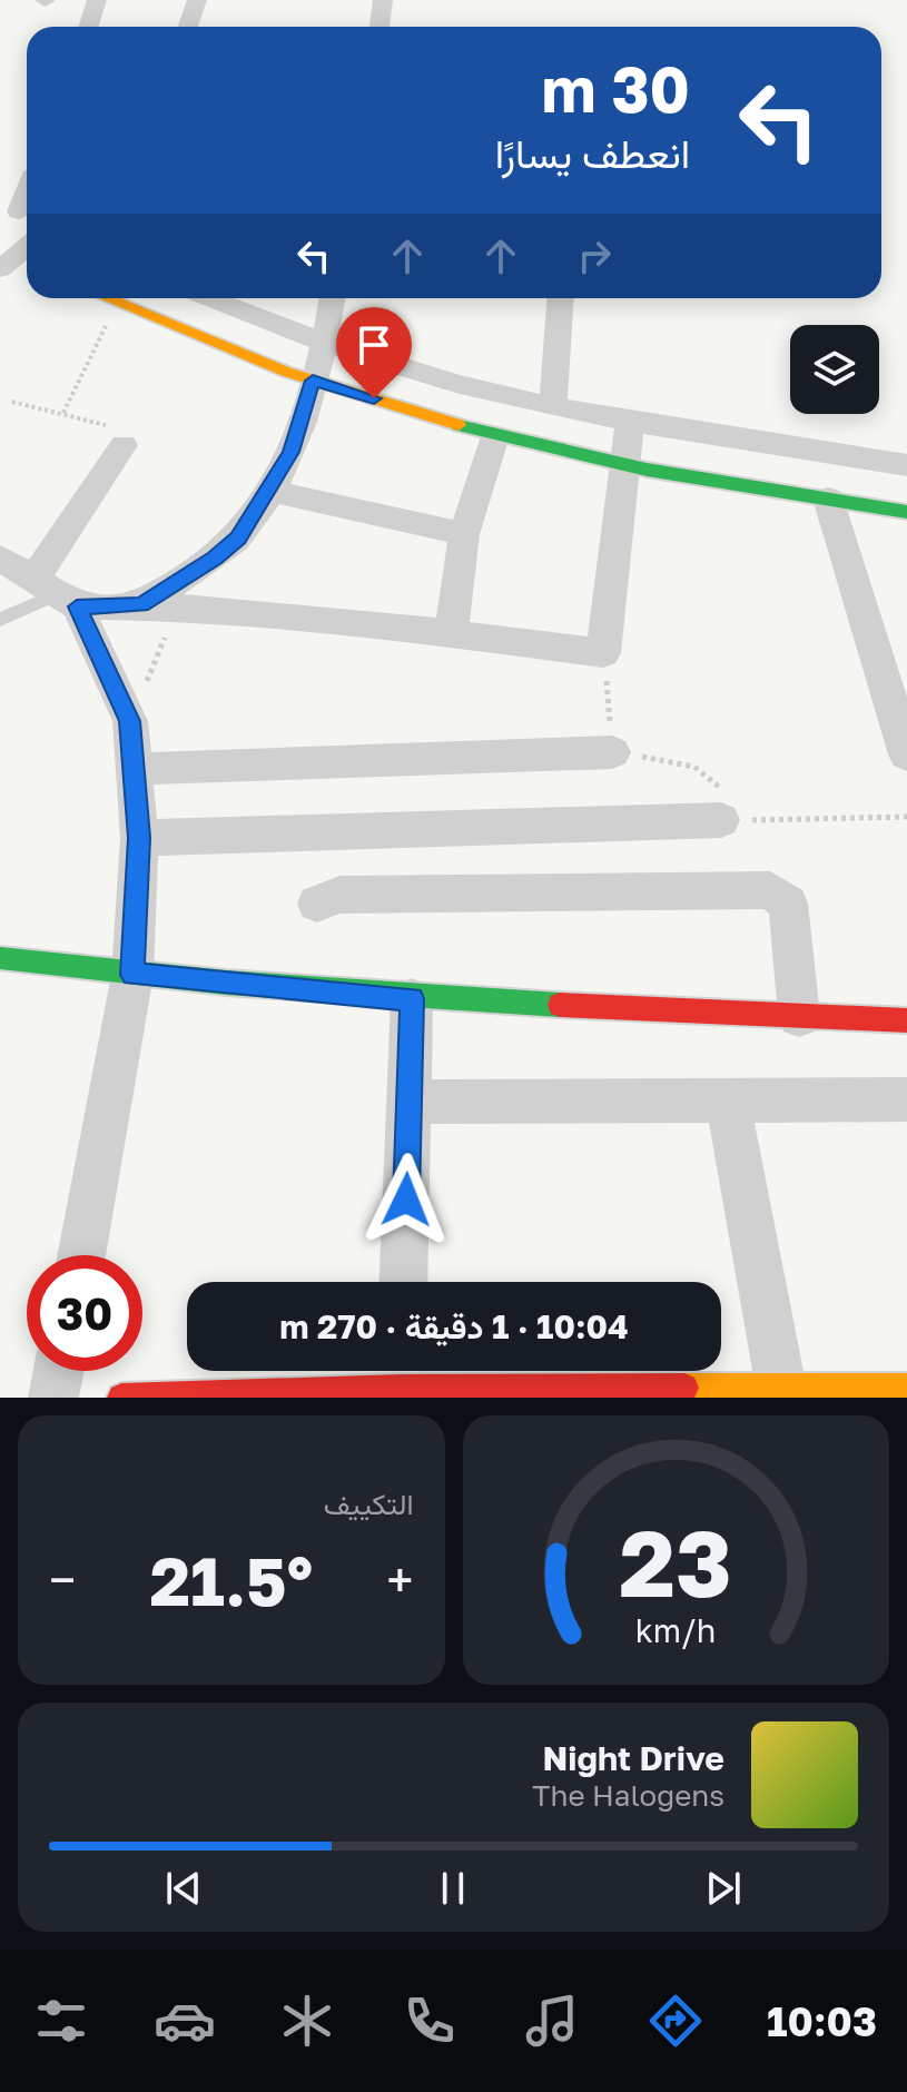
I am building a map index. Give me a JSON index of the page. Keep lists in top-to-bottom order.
{
  "page": {
    "turn": ["30 m", "انعطف يسارًا"],
    "limit": "30",
    "trip": "10:04 · 1 دقيقة · 270 m",
    "tile": "التكييف",
    "heat": ["−", "21.5°", "+"],
    "song": ["Night Drive", "The Halogens"],
    "tabs": "10:03",
    "gauge": ["23", "km/h"]
  }
}
